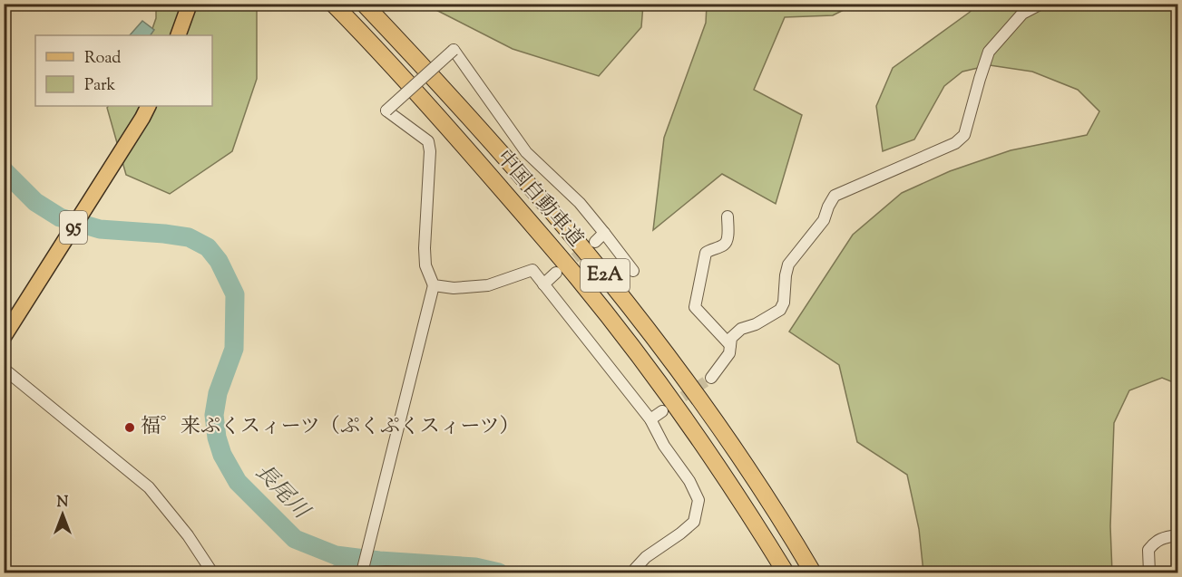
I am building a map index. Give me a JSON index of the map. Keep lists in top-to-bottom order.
{
  "streets": {
    "highway": ["中国自動車道", "E2A"],
    "main road": ["95"]
  },
  "water": ["長尾川"],
  "places": ["福゜来ぷくスィーツ（ぷくぷくスィーツ）"],
  "legend": ["Road", "Park"],
  "north": "top"
}
